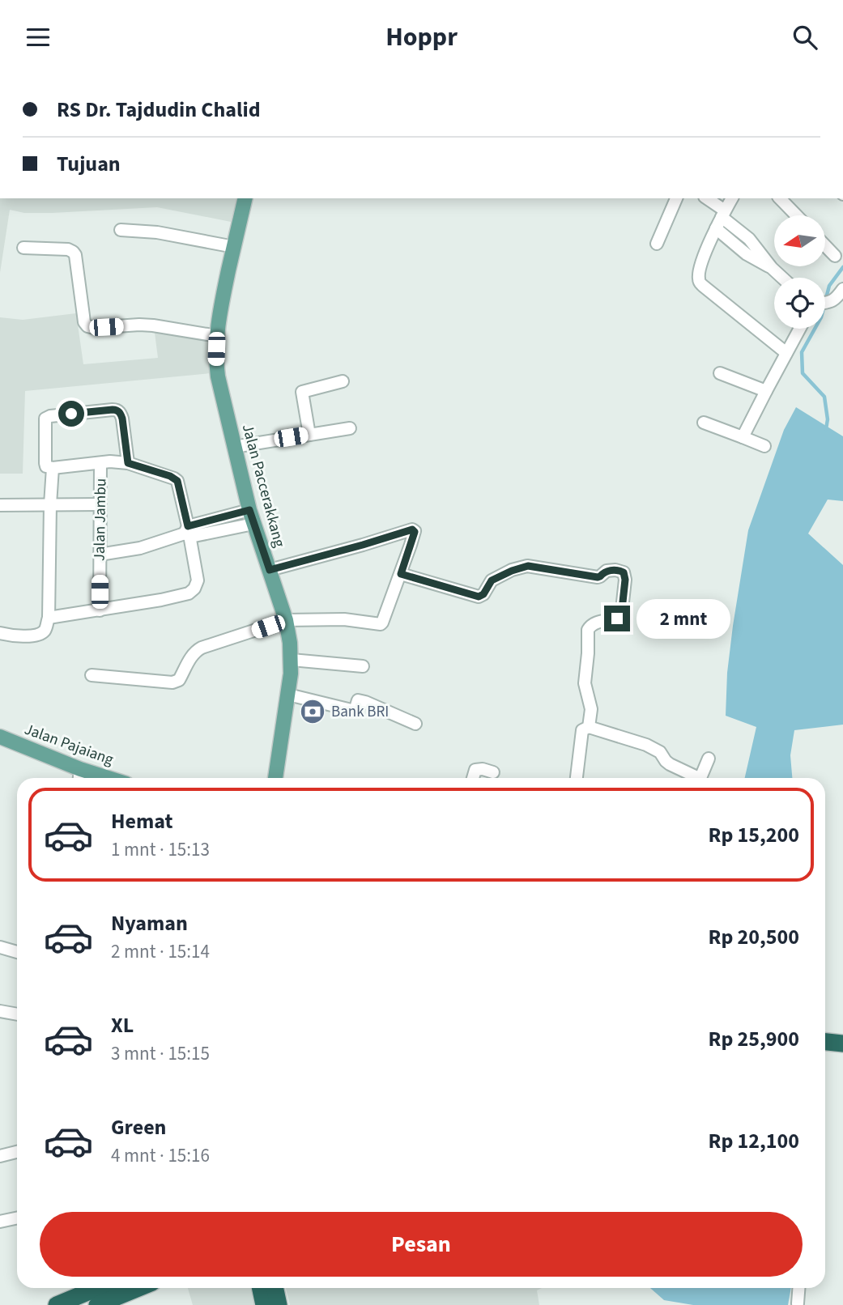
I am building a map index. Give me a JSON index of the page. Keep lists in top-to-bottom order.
{
  "streets": {
    "main road": ["Jalan Paccerakkang", "Jalan Pajaiang"],
    "street": ["Jalan Jambu"]
  },
  "places": {
    "bank": ["Bank BRI"]
  },
  "north": "left",
  "page": {
    "header": "Hoppr",
    "banner": ["RS Dr. Tajdudin Chalid", "Tujuan"],
    "bubble": "2 mnt",
    "list": [
      {
        "name": "Hemat",
        "note": "1 mnt · 15:13",
        "value": "Rp 15,200"
      },
      {
        "name": "Nyaman",
        "note": "2 mnt · 15:14",
        "value": "Rp 20,500"
      },
      {
        "name": "XL",
        "note": "3 mnt · 15:15",
        "value": "Rp 25,900"
      },
      {
        "name": "Green",
        "note": "4 mnt · 15:16",
        "value": "Rp 12,100"
      }
    ],
    "buttons": "Pesan"
  }
}
